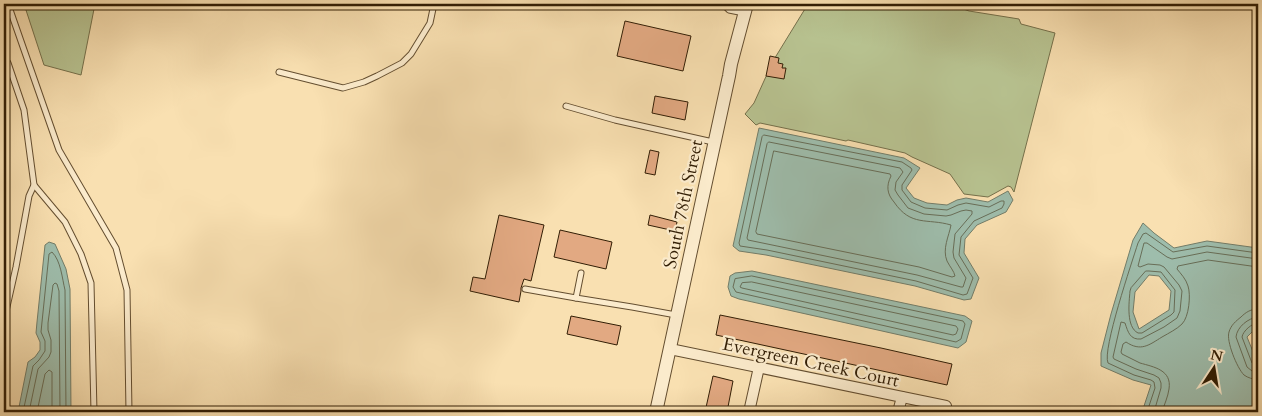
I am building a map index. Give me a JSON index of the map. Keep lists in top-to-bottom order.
{
  "streets": {
    "street": ["South 78th Street", "Evergreen Creek Court"]
  },
  "crossings": [
    ["South 78th Street", "Evergreen Creek Court"]
  ],
  "north": "top"
}
